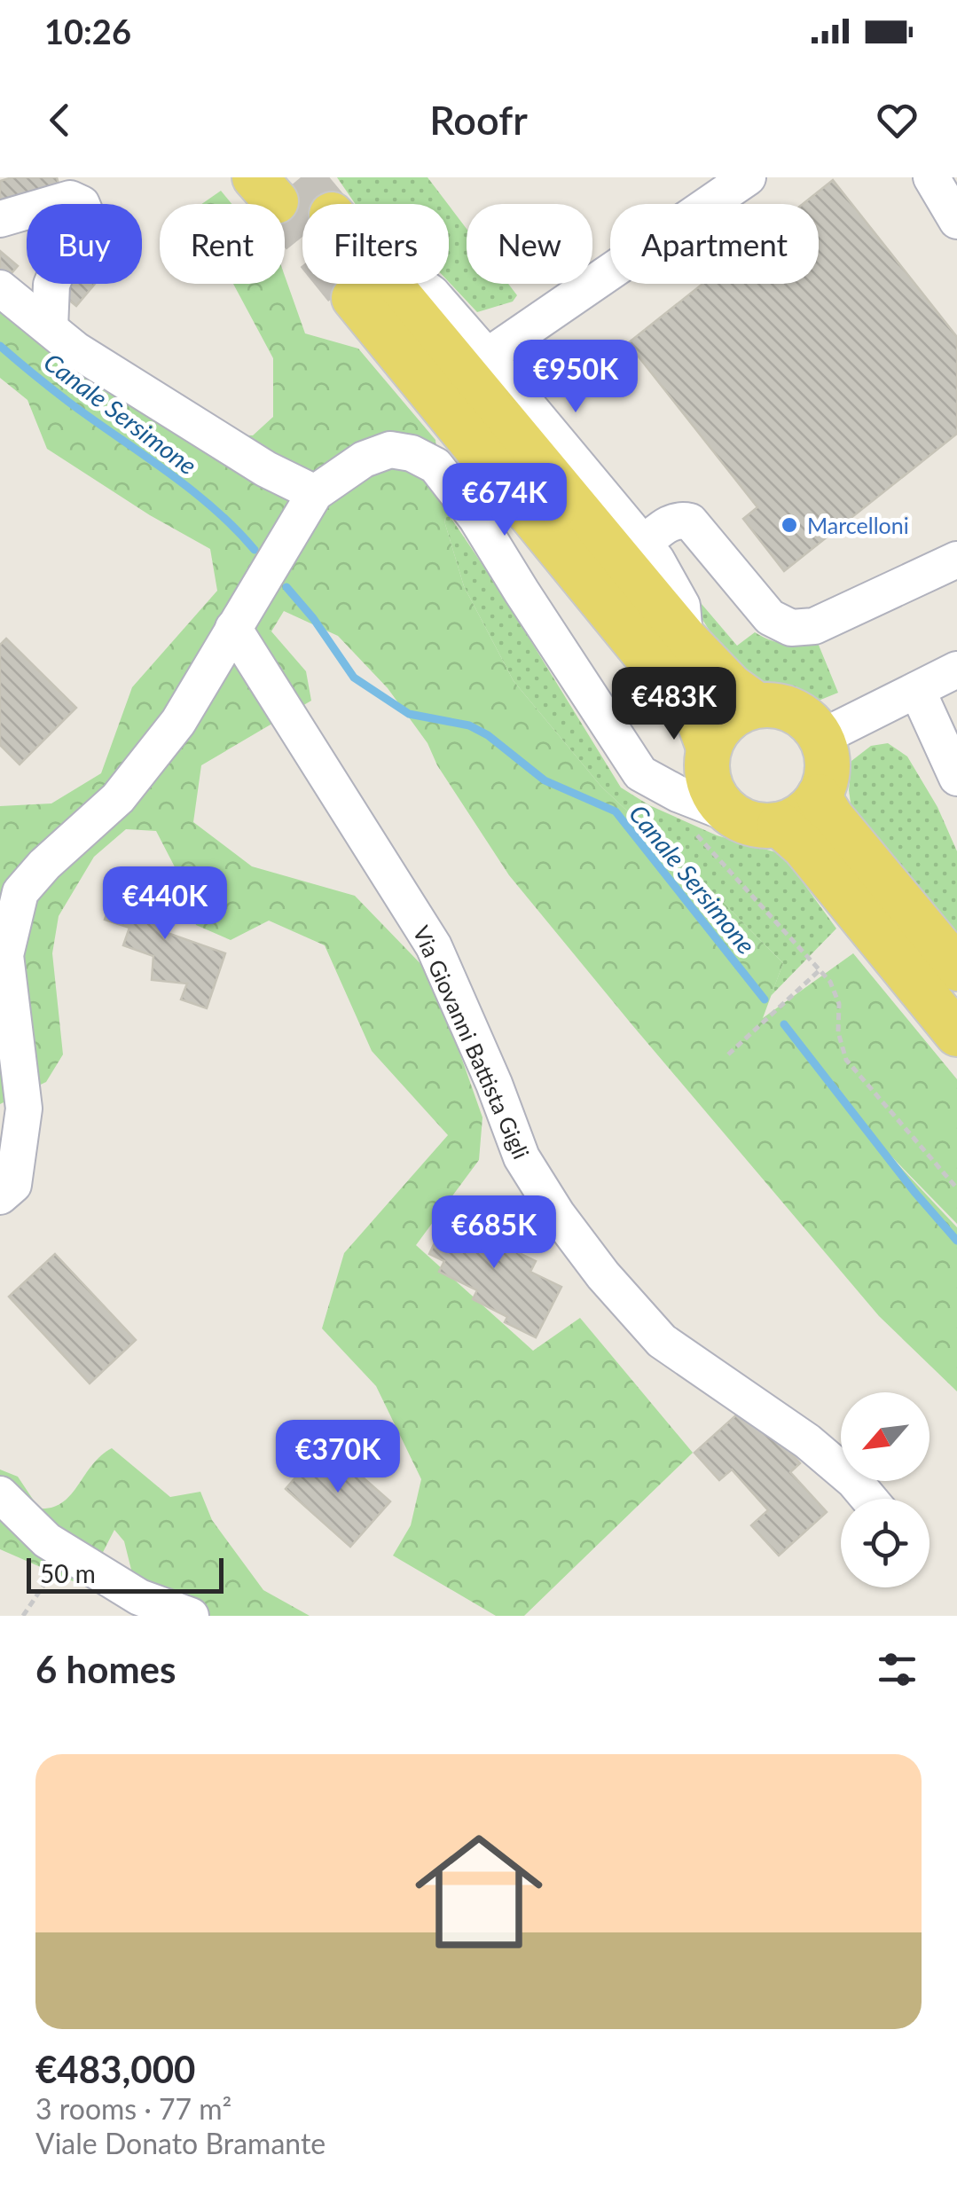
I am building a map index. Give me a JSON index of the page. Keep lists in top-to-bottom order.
{
  "streets": {
    "street": ["Via Giovanni Battista Gigli"]
  },
  "water": ["Canale Sersimone"],
  "places": ["Marcelloni"],
  "scale_bar": "50 m",
  "north": "bottom left",
  "page": {
    "status": "10:26",
    "header": "Roofr",
    "chip": [
      "Buy",
      "Rent",
      "Filters",
      "New",
      "Apartment"
    ],
    "price": [
      "€950K",
      "€674K",
      "€483K",
      "€440K",
      "€685K",
      "€370K"
    ],
    "scale": "50 m",
    "heading": "6 homes",
    "list": [
      {
        "name": "€483,000",
        "note": "3 rooms · 77 m² · Viale Donato Bramante"
      }
    ]
  }
}
